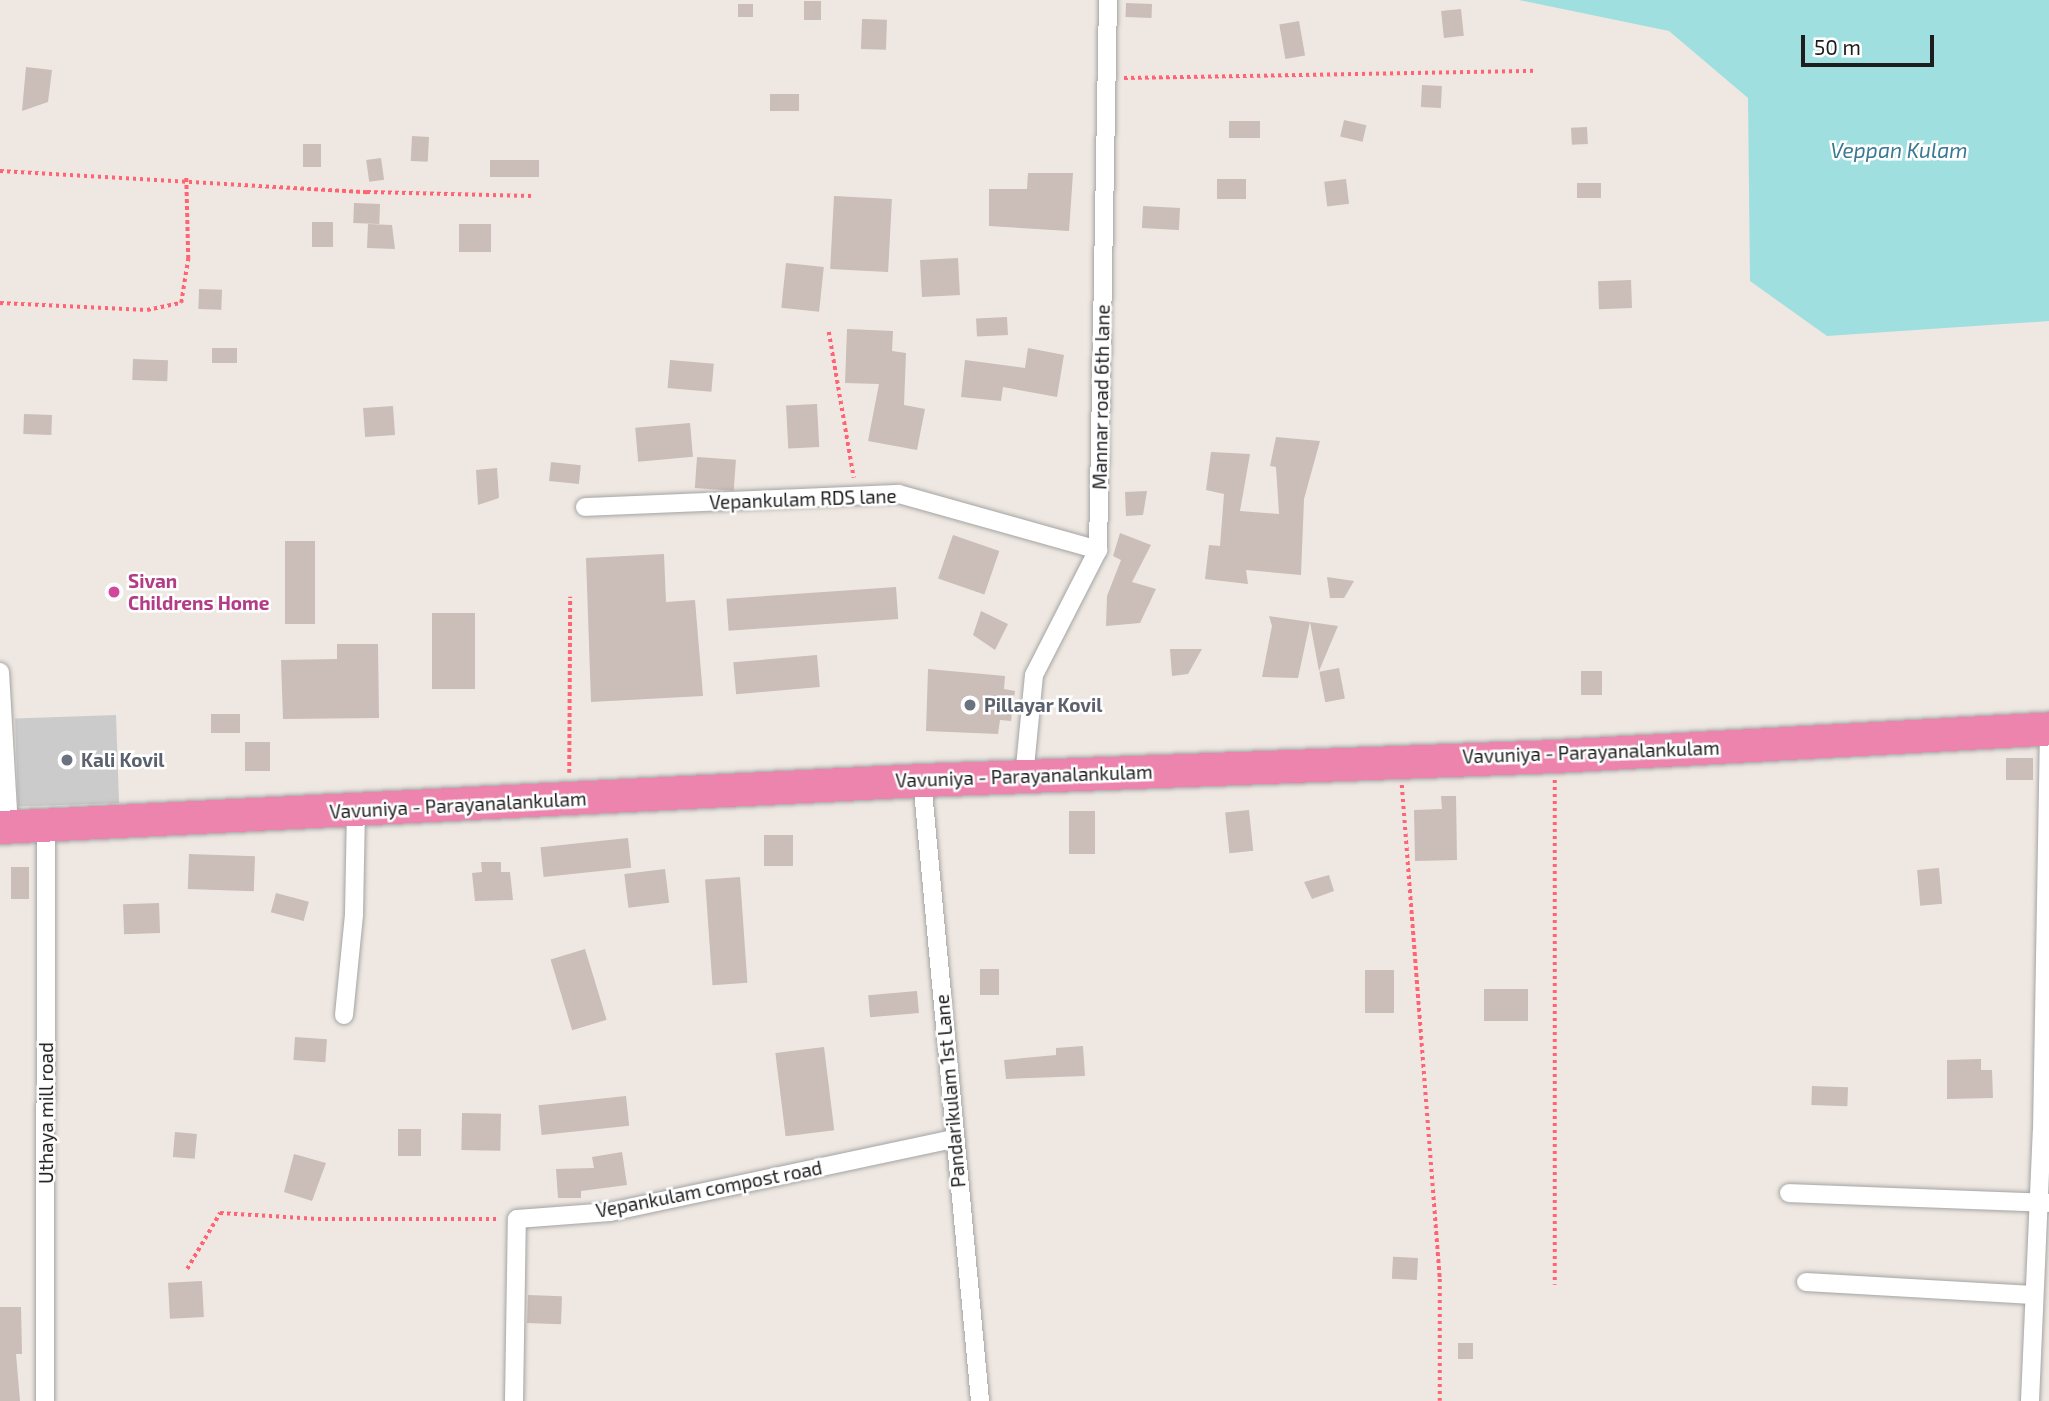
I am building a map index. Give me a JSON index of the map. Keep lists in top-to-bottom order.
{
  "streets": {
    "highway": ["Vavuniya - Parayanalankulam"],
    "street": [
      "Mannar road 6th lane",
      "Vepankulam RDS lane",
      "Pandarikulam 1st Lane",
      "Uthaya mill road",
      "Vepankulam compost road"
    ]
  },
  "crossings": [
    ["Mannar road 6th lane", "Vepankulam RDS lane"],
    ["Mannar road 6th lane", "Vavuniya - Parayanalankulam"],
    ["Vavuniya - Parayanalankulam", "Pandarikulam 1st Lane"],
    ["Vavuniya - Parayanalankulam", "Uthaya mill road"],
    ["Pandarikulam 1st Lane", "Vepankulam compost road"]
  ],
  "water": ["Veppan Kulam"],
  "places": ["Sivan Childrens Home", "Pillayar Kovil", "Kali Kovil"],
  "scale_bar": "50 m"
}
